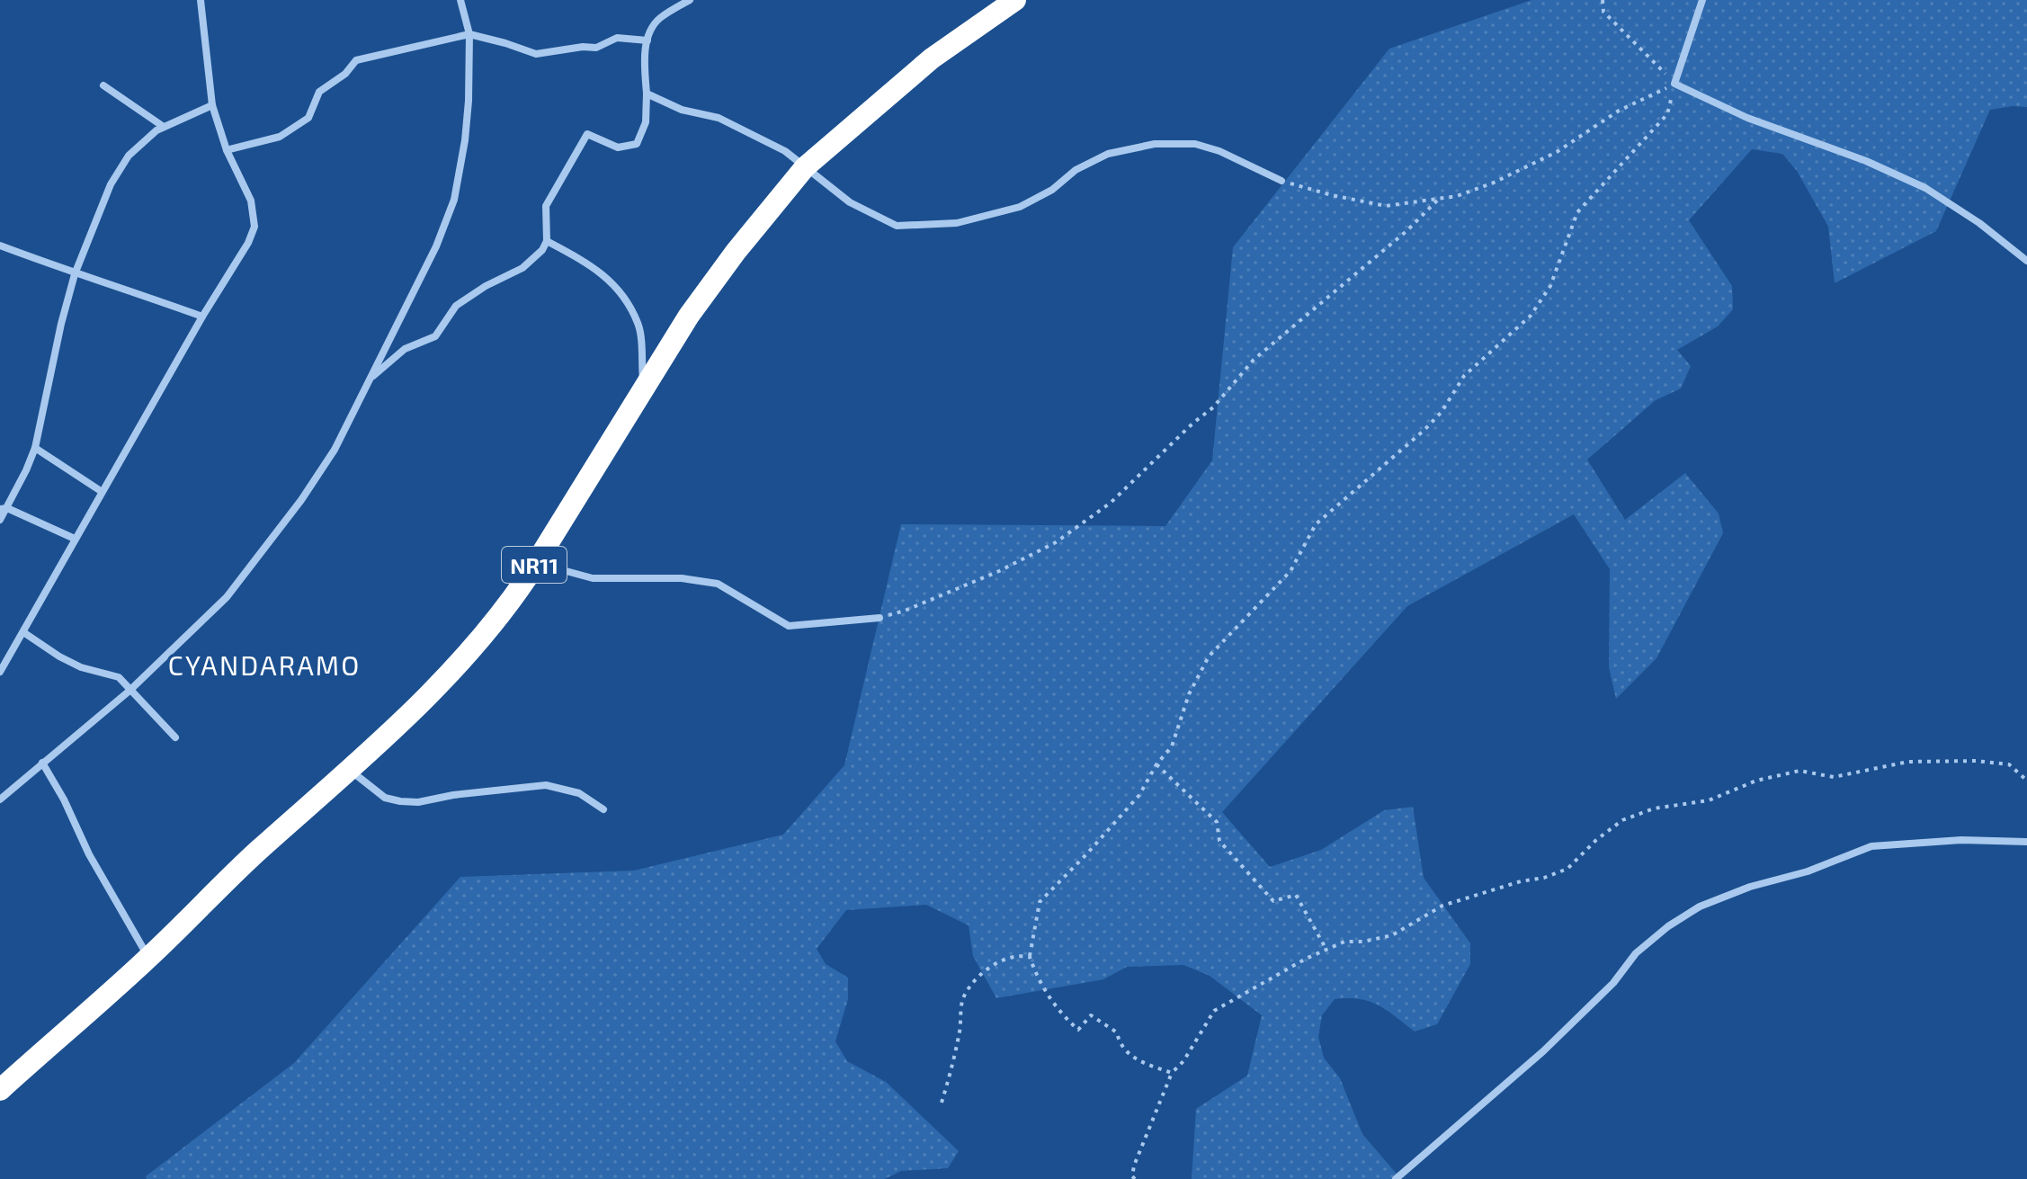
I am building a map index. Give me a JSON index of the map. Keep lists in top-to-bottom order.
{
  "streets": {
    "highway": ["NR11"]
  },
  "districts": ["CYANDARAMO"]
}
